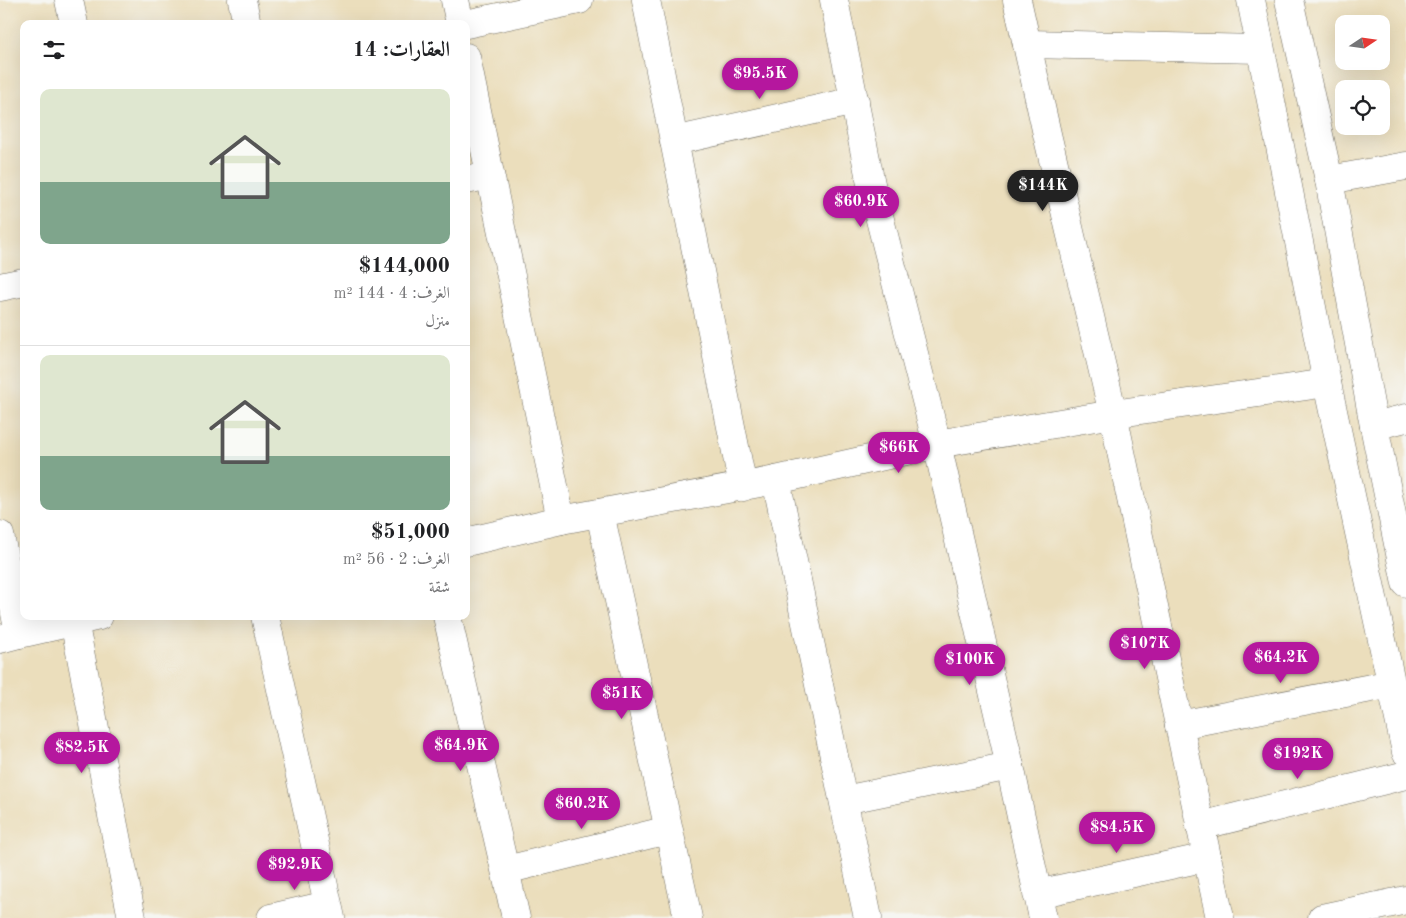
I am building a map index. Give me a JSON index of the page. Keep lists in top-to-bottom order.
{
  "north": "right",
  "page": {
    "heading": "العقارات: 14",
    "price": [
      "$95.5K",
      "$144K",
      "$60.9K",
      "$66K",
      "$107K",
      "$64.2K",
      "$100K",
      "$51K",
      "$64.9K",
      "$82.5K",
      "$192K",
      "$60.2K",
      "$84.5K",
      "$92.9K"
    ],
    "list": [
      {
        "name": "$144,000",
        "note": "الغرف: 4 · 144 m² · منزل"
      },
      {
        "name": "$51,000",
        "note": "الغرف: 2 · 56 m² · شقة"
      }
    ]
  }
}
